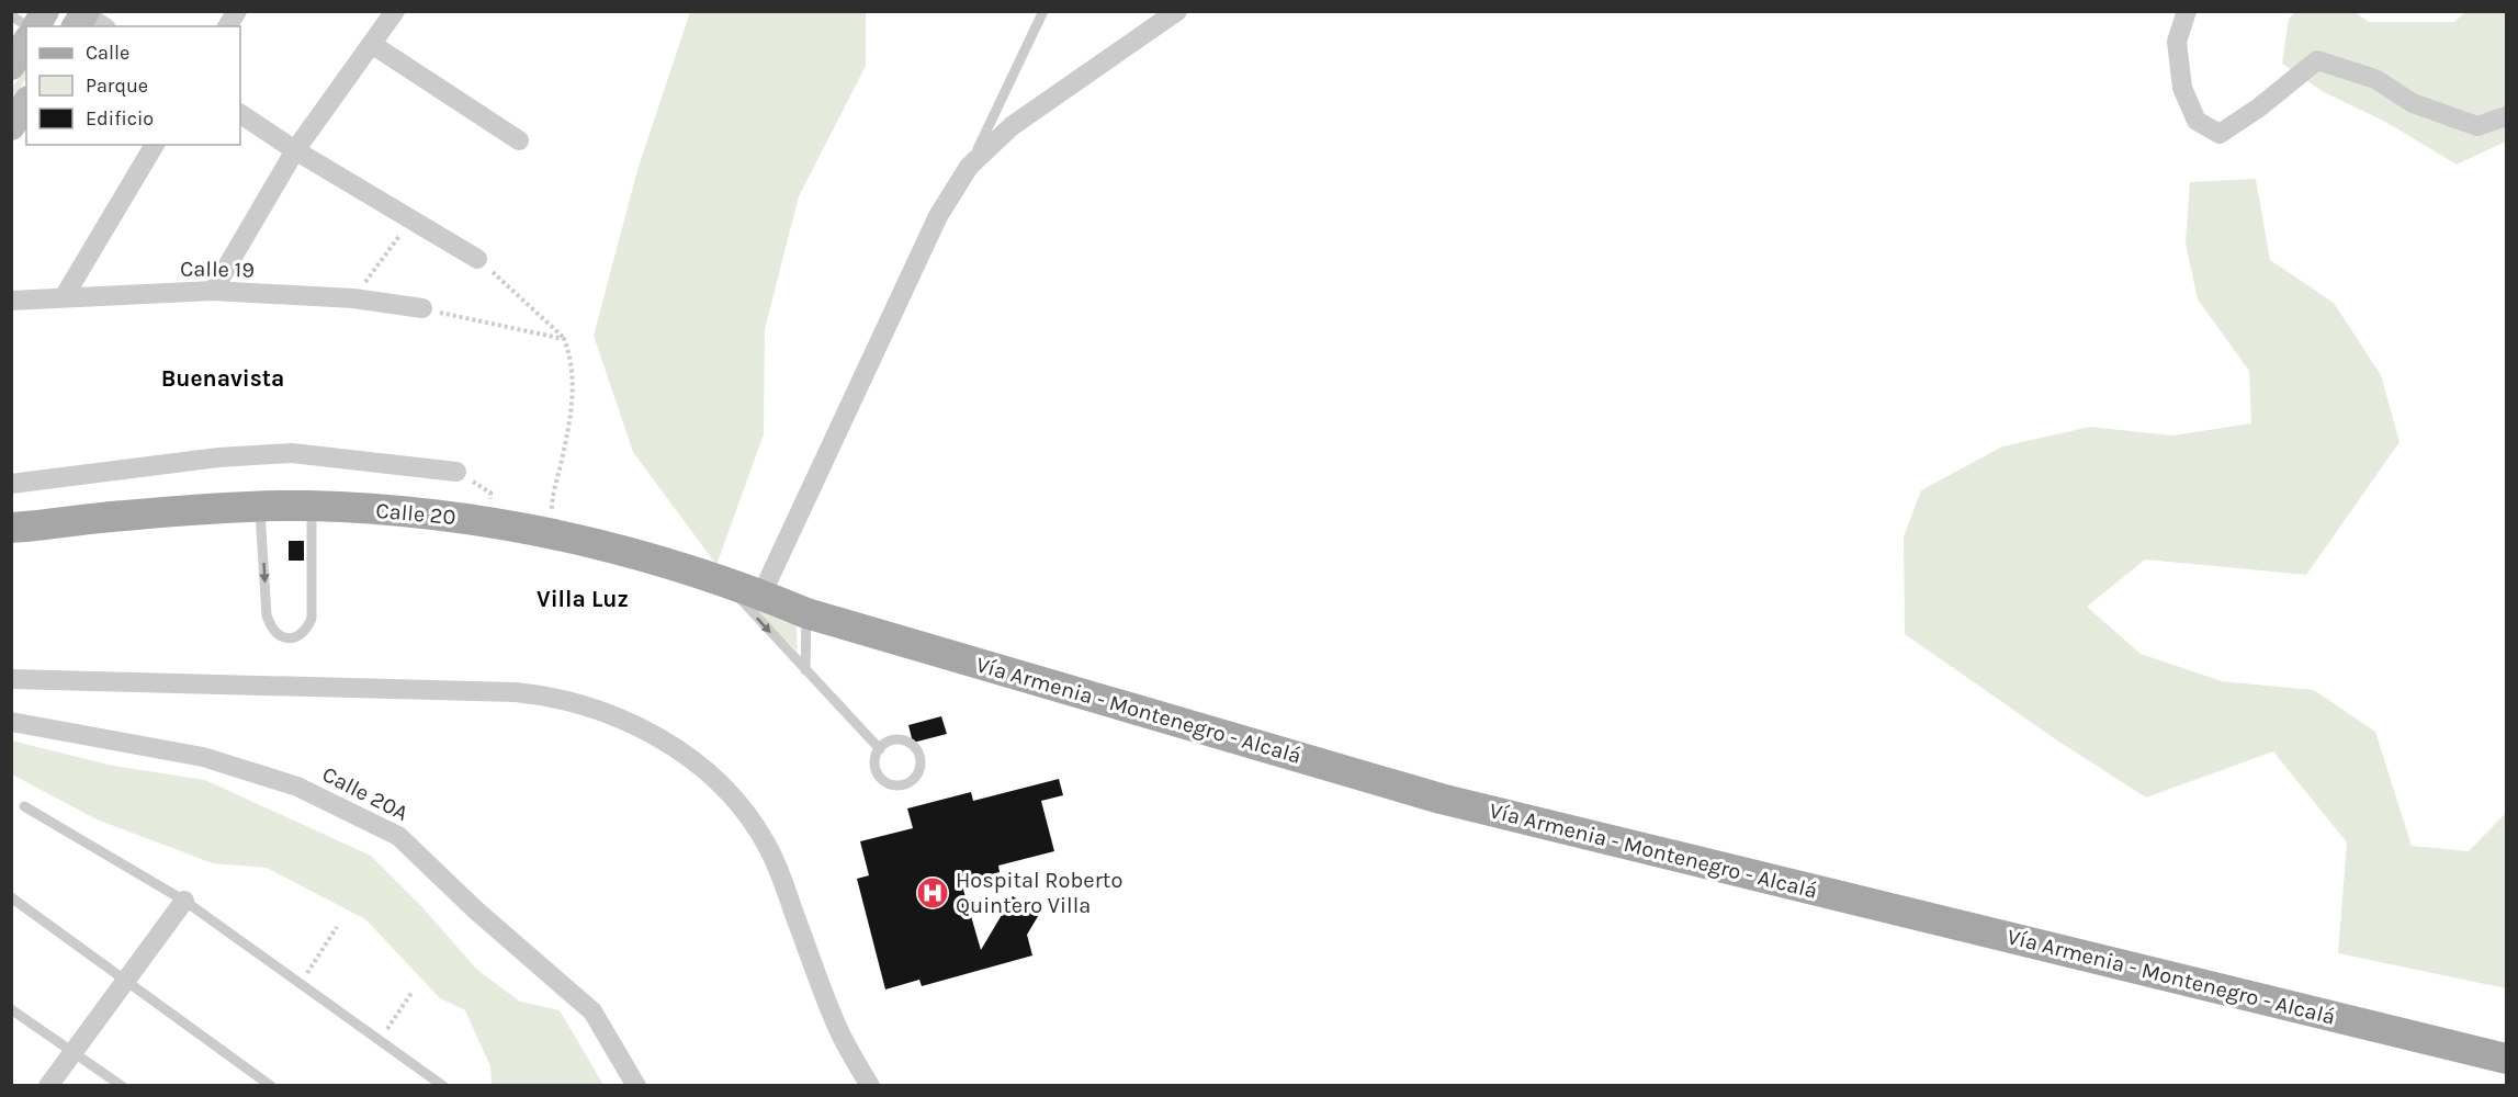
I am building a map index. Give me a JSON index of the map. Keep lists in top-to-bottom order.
{
  "streets": {
    "main road": ["Calle 20", "Vía Armenia - Montenegro - Alcalá"],
    "street": ["Calle 19", "Calle 20A"]
  },
  "crossings": [
    ["Calle 20", "Vía Armenia - Montenegro - Alcalá"]
  ],
  "districts": ["Buenavista", "Villa Luz"],
  "places": {
    "hospital": ["Hospital Roberto Quintero Villa"]
  },
  "legend": ["Calle", "Parque", "Edificio"]
}
